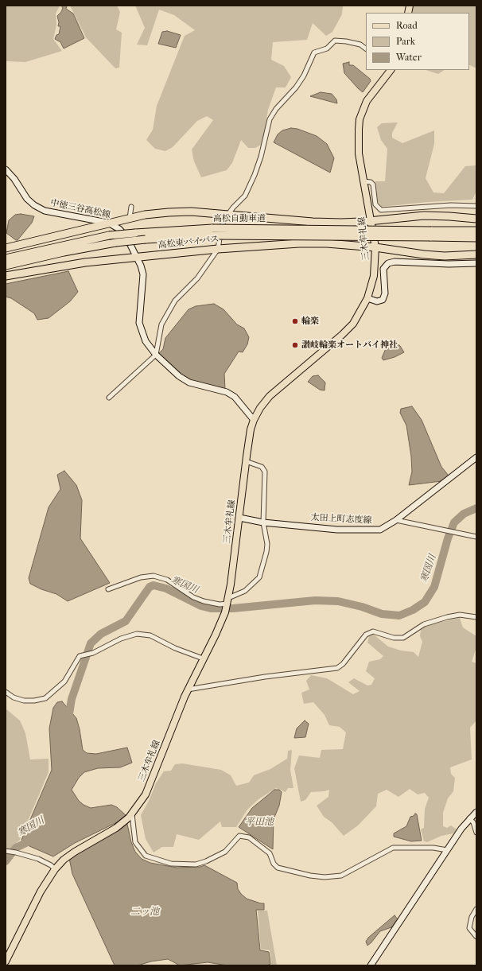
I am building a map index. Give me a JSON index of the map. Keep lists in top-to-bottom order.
{
  "streets": {
    "highway": ["高松自動車道", "高松東バイパス"],
    "main road": ["中徳三谷高松線", "三木牟礼線", "太田上町志度線"]
  },
  "crossings": [
    ["中徳三谷高松線", "三木牟礼線"],
    ["中徳三谷高松線", "高松東バイパス"],
    ["三木牟礼線", "高松東バイパス"],
    ["三木牟礼線", "太田上町志度線"]
  ],
  "water": ["寒国川", "平田池", "二ッ池"],
  "places": ["輪楽", "讃岐輪楽オートバイ神社"],
  "legend": ["Road", "Park", "Water"]
}
